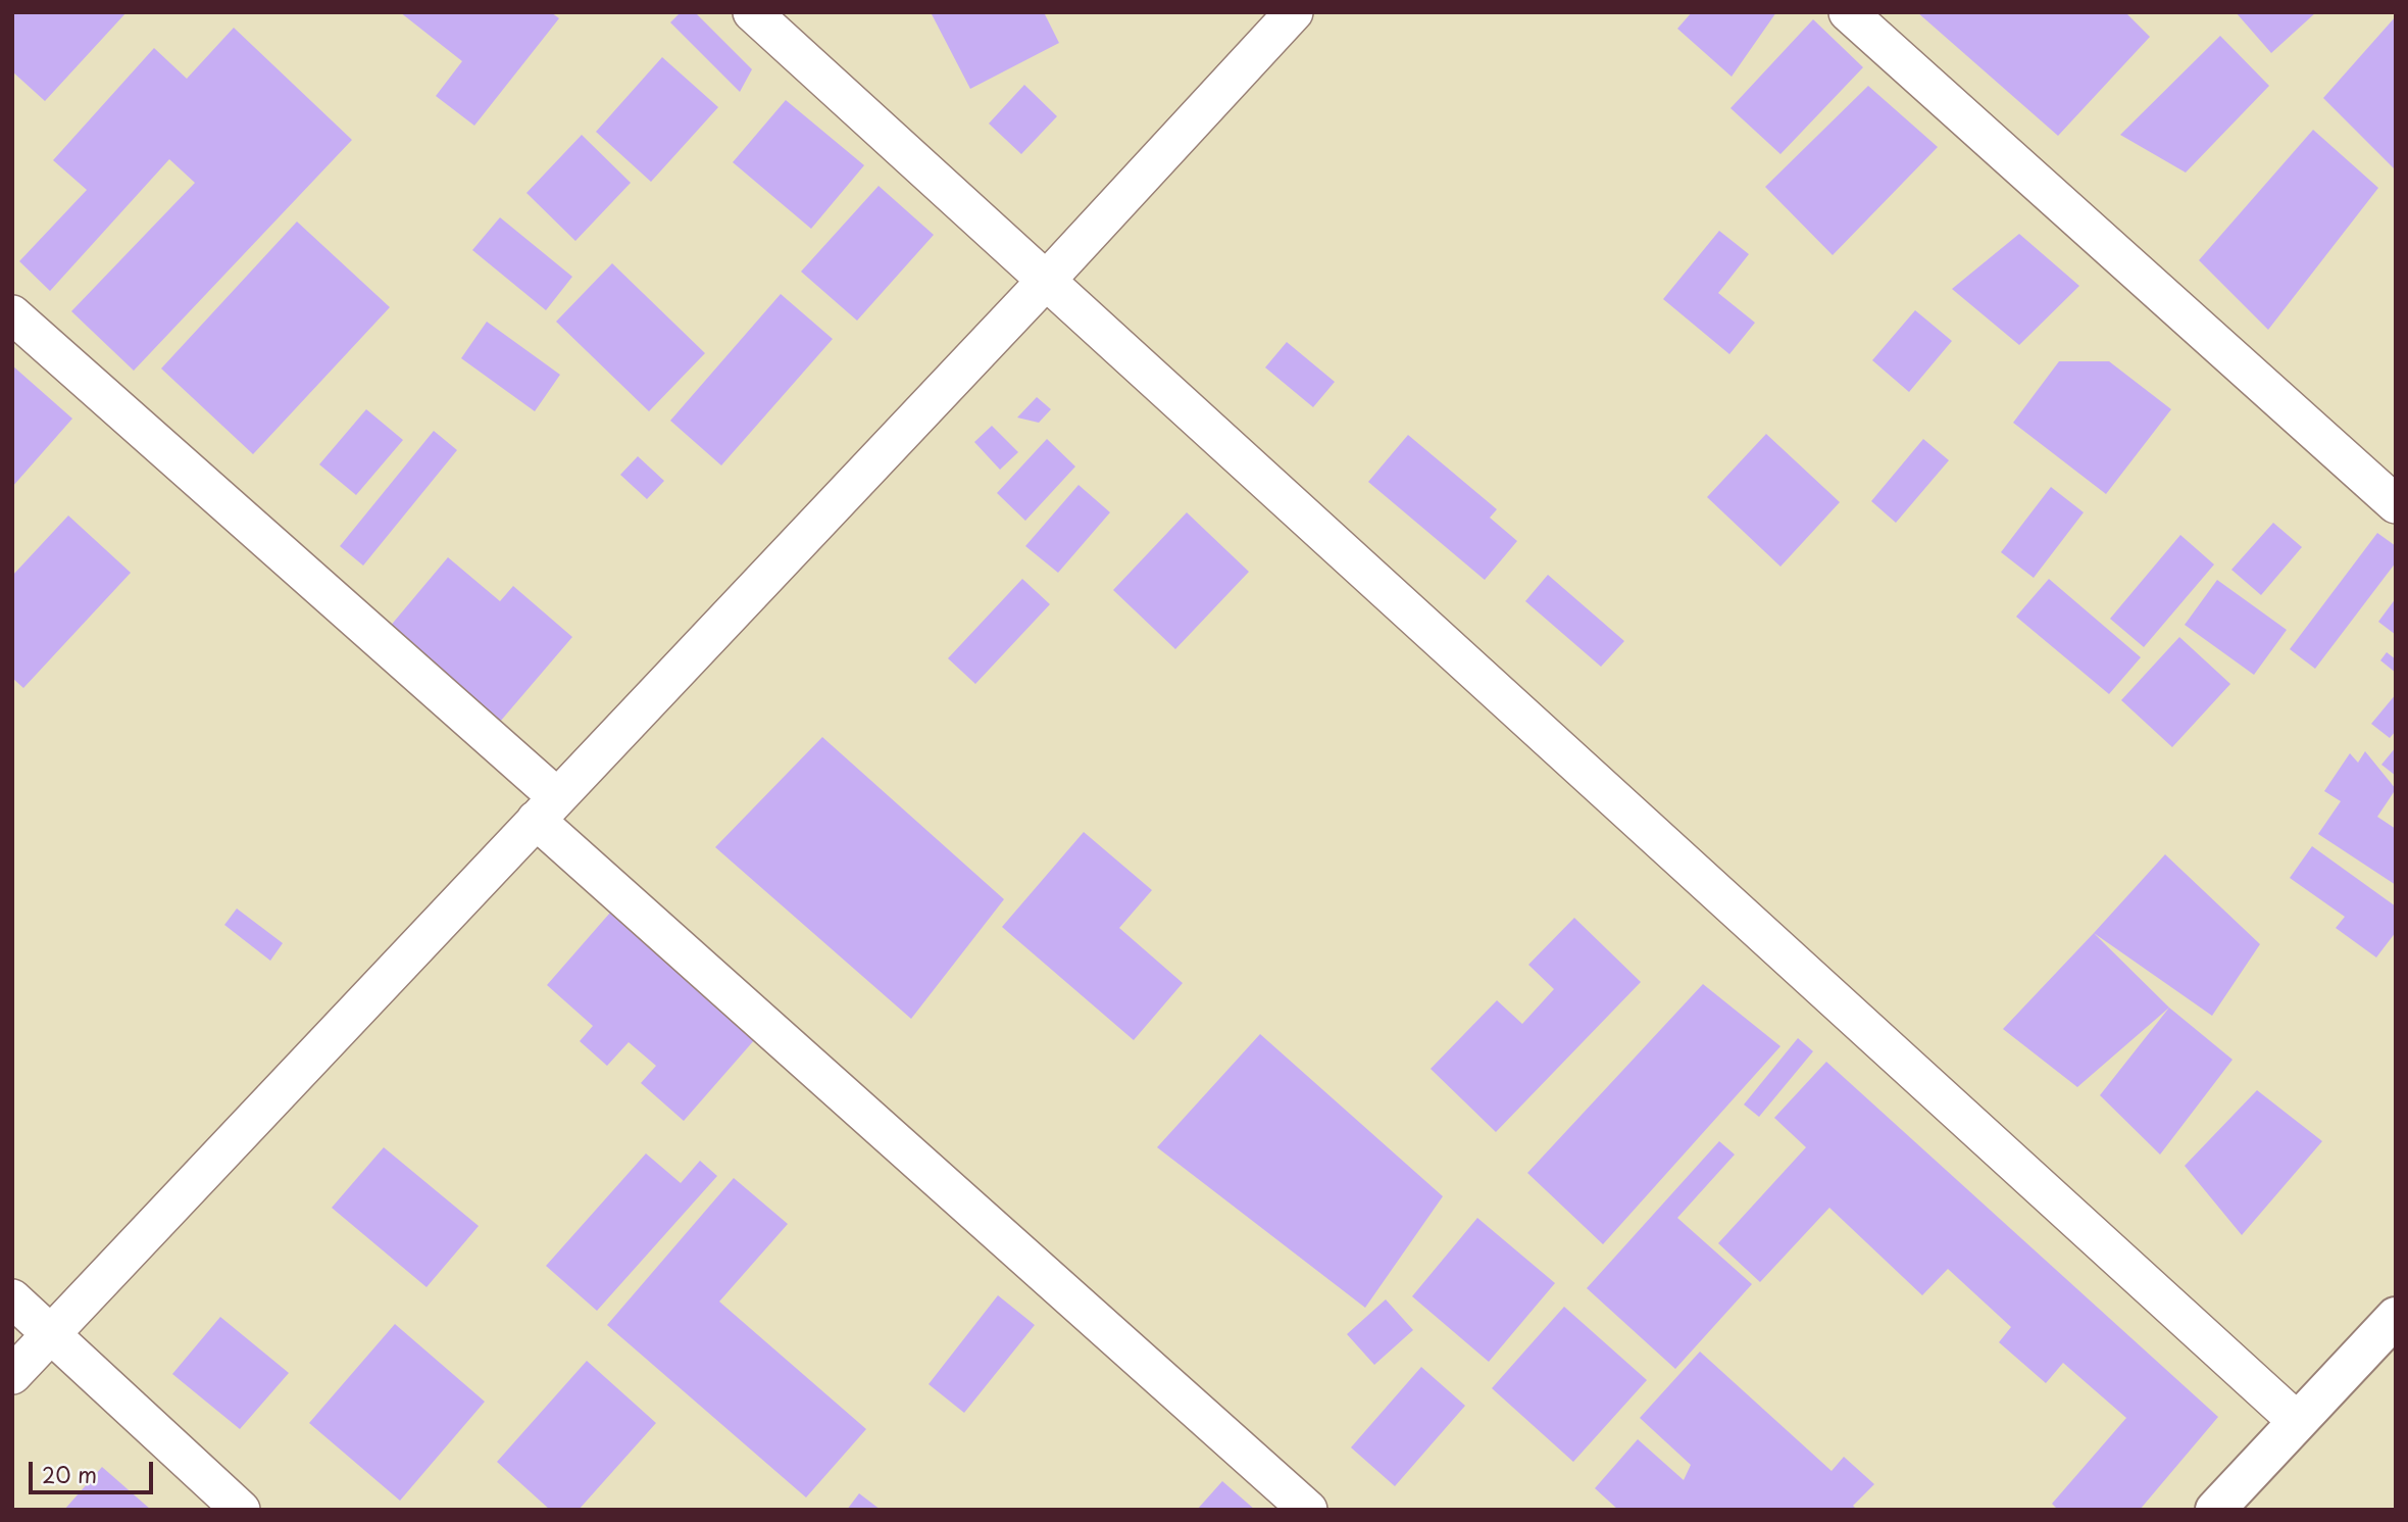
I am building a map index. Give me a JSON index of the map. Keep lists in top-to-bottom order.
{
  "scale_bar": "20 m"
}
